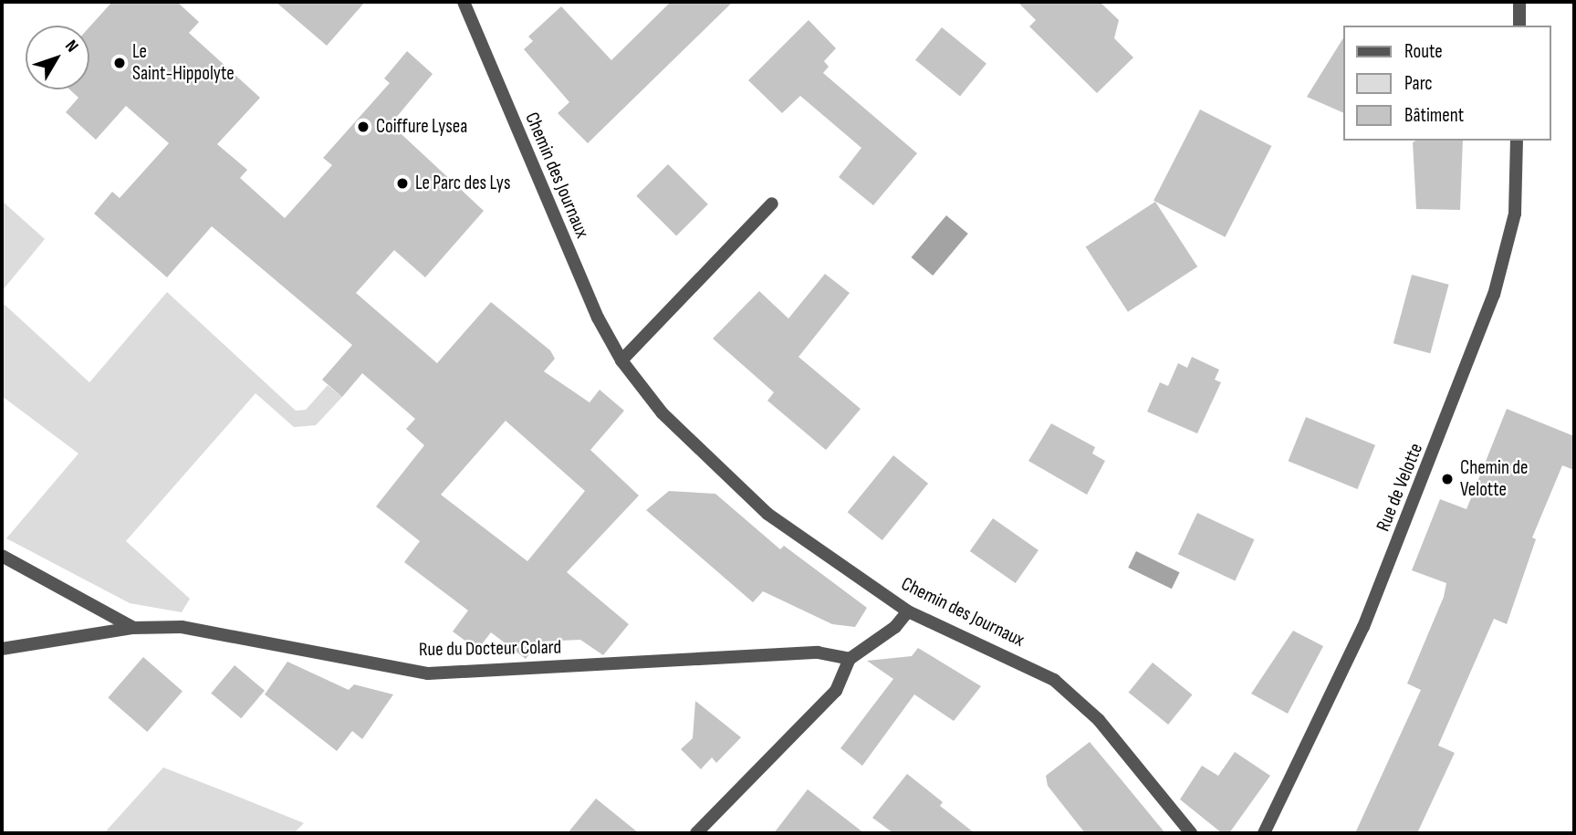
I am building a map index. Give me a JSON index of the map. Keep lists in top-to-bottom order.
{
  "streets": {
    "street": ["Chemin des Journaux", "Rue de Velotte", "Rue du Docteur Colard"]
  },
  "places": [
    "Le Saint-Hippolyte",
    "Coiffure Lysea",
    "Le Parc des Lys",
    "Chemin de Velotte"
  ],
  "legend": ["Route", "Parc", "Bâtiment"],
  "north": "top right"
}
